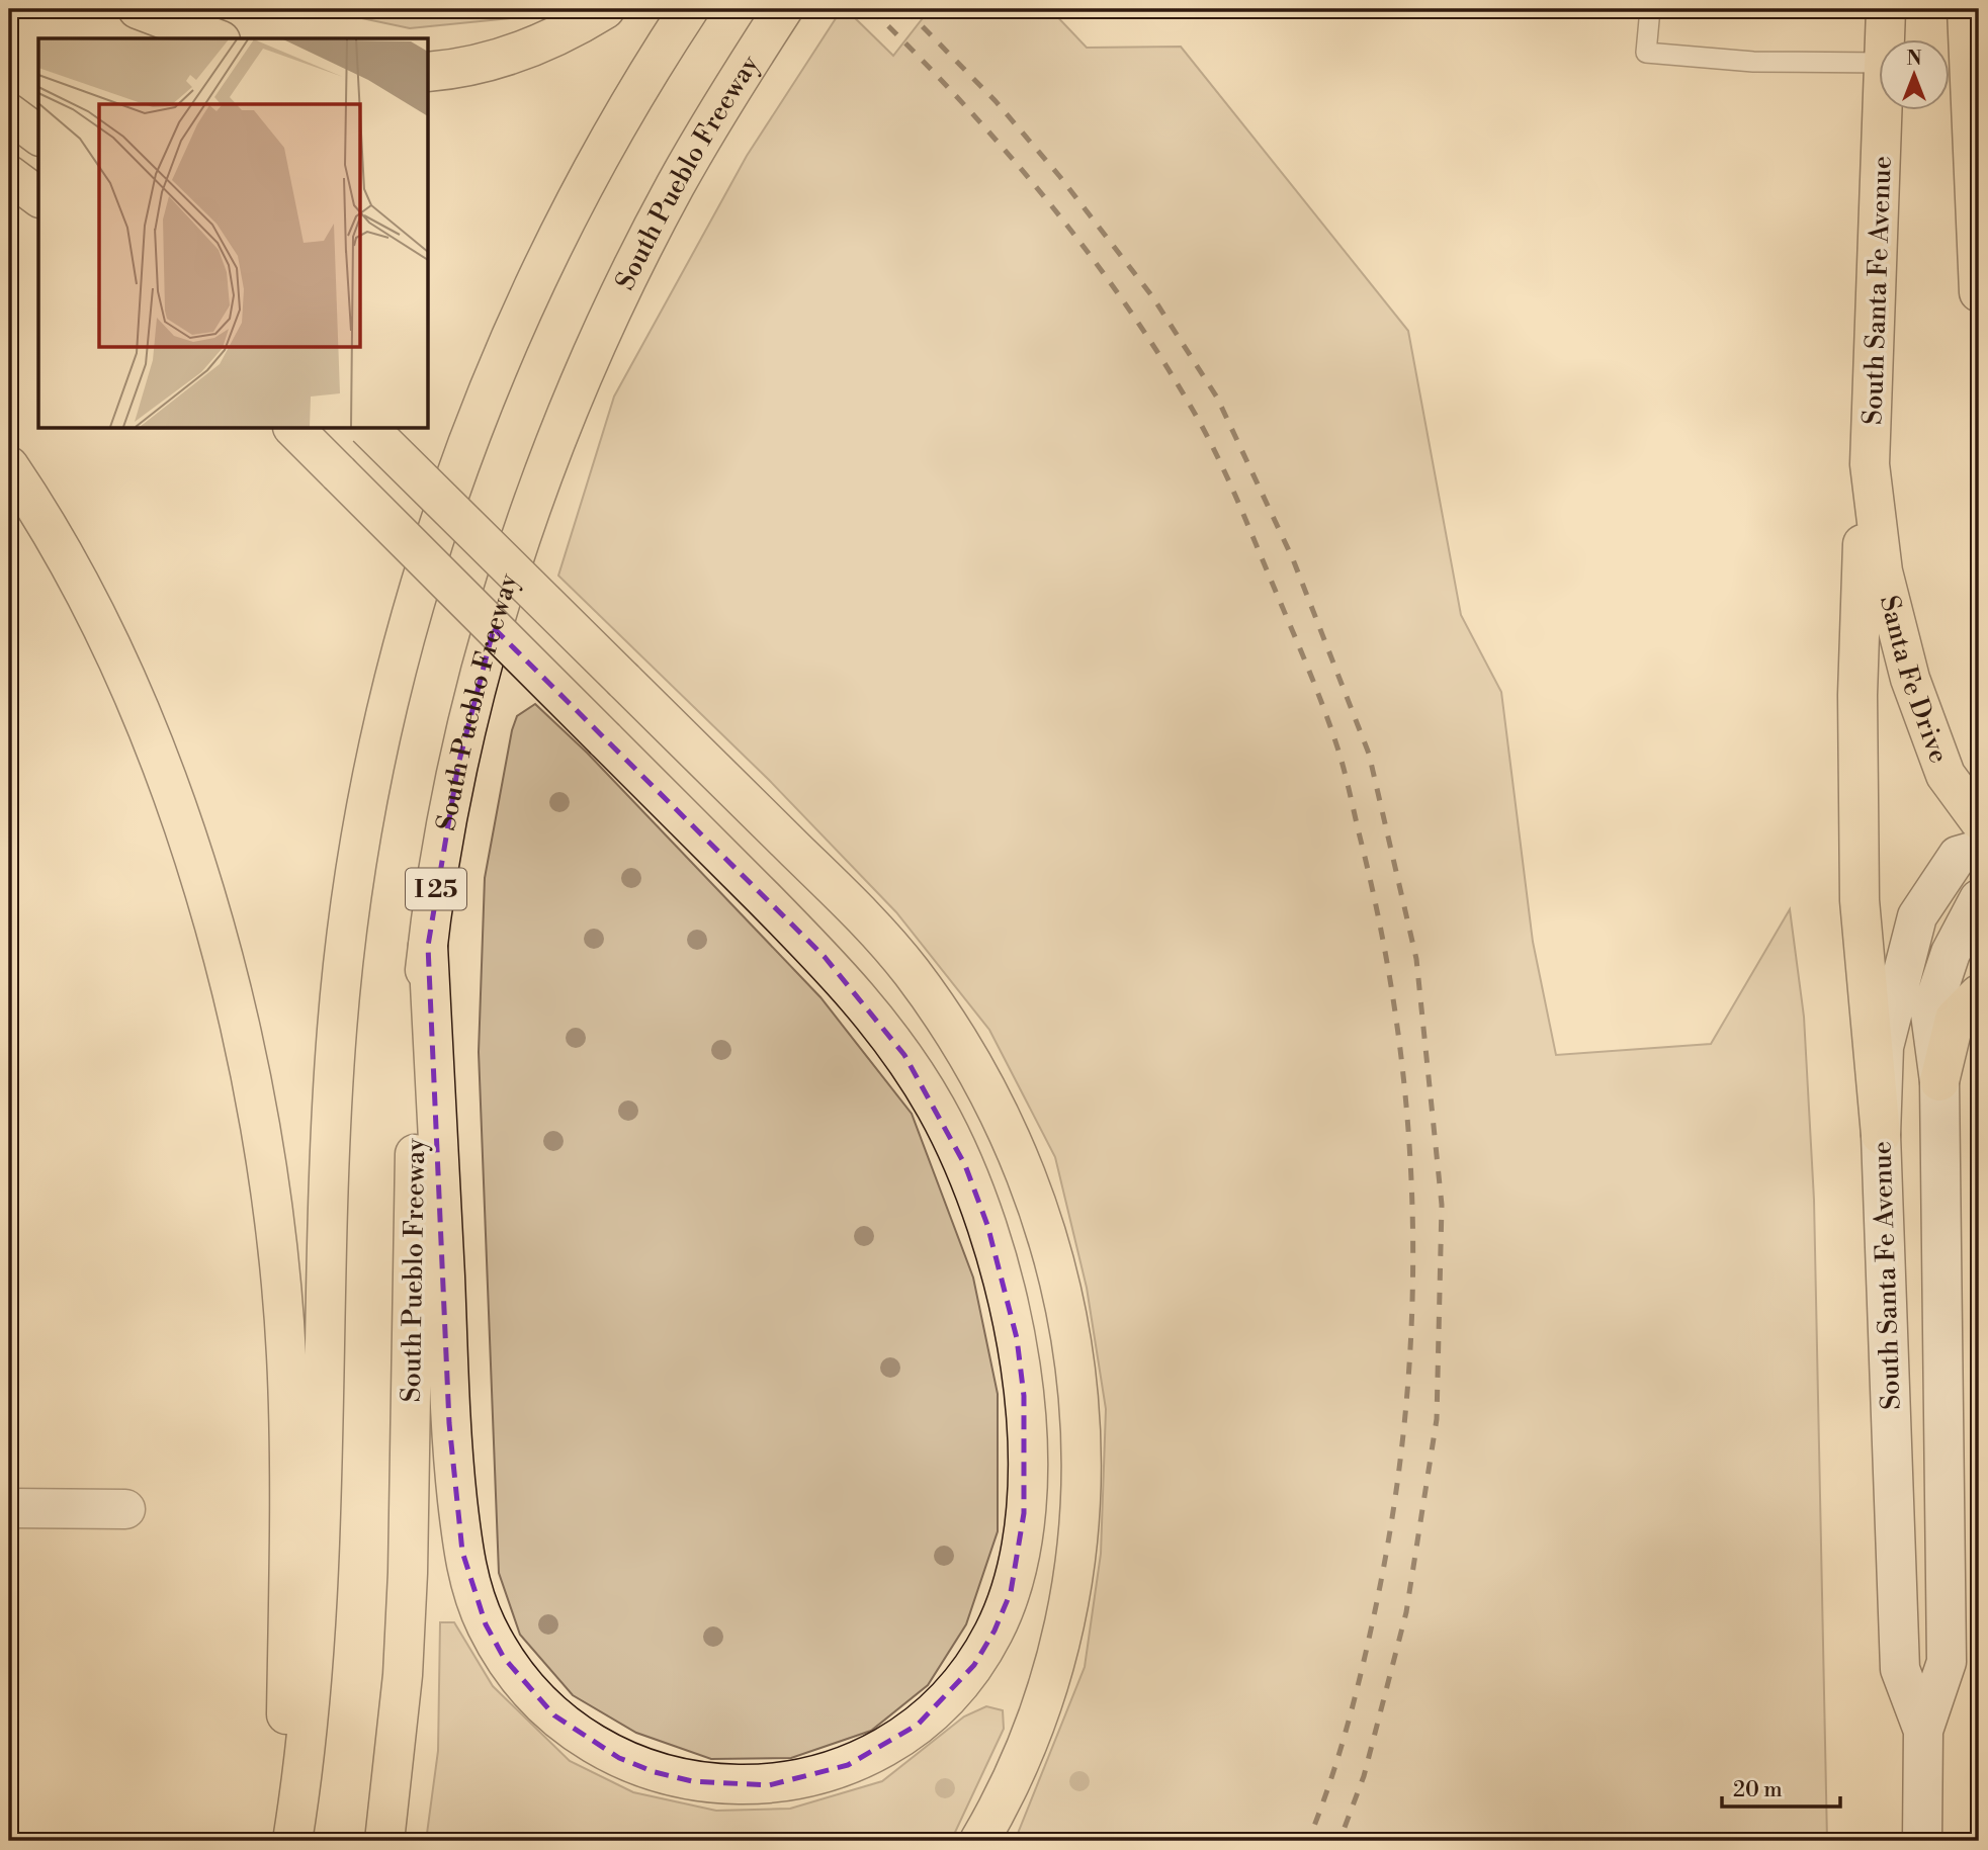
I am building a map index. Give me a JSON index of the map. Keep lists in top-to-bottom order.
{
  "streets": {
    "main road": [
      "South Pueblo Freeway",
      "South Santa Fe Avenue",
      "Santa Fe Drive",
      "I 25"
    ]
  },
  "crossings": [
    ["South Santa Fe Avenue", "Santa Fe Drive"]
  ],
  "scale_bar": "20 m",
  "north": "top"
}
